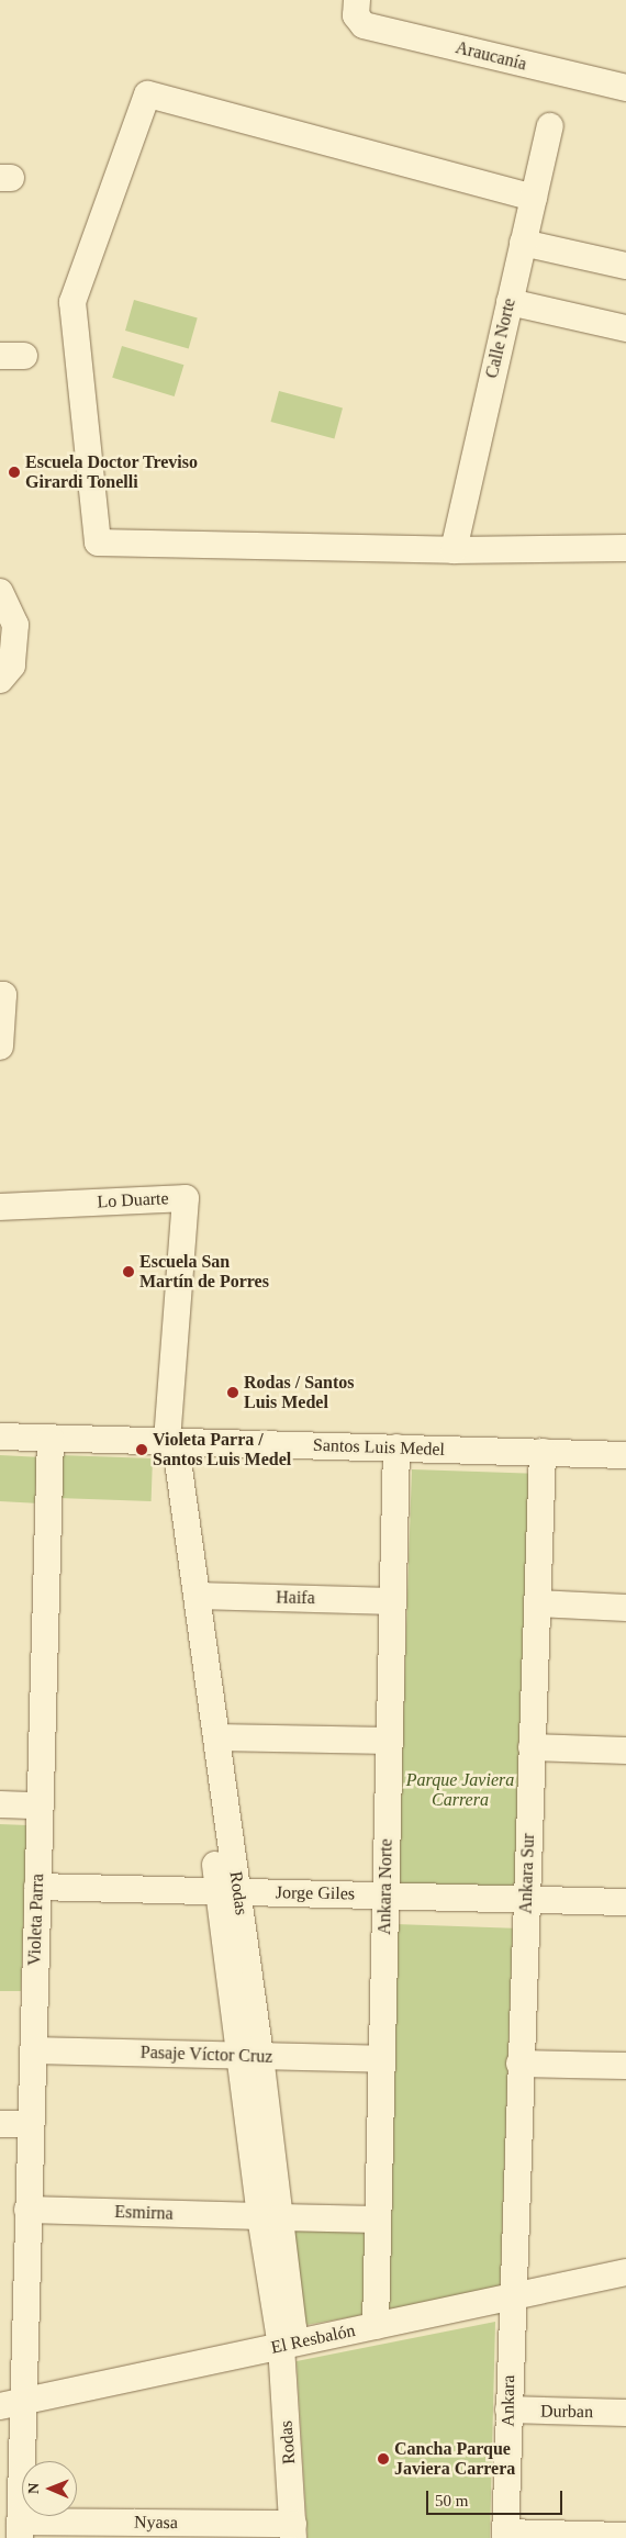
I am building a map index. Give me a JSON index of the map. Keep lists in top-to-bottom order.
{
  "streets": {
    "street": [
      "Araucanía",
      "Calle Norte",
      "Lo Duarte",
      "Santos Luis Medel",
      "Haifa",
      "Ankara Sur",
      "Ankara Norte",
      "Rodas",
      "Jorge Giles",
      "Violeta Parra",
      "Pasaje Víctor Cruz",
      "Esmirna",
      "El Resbalón",
      "Ankara",
      "Durban",
      "Nyasa"
    ]
  },
  "crossings": [
    ["Lo Duarte", "Santos Luis Medel"],
    ["Lo Duarte", "Rodas"],
    ["Santos Luis Medel", "Ankara Sur"],
    ["Santos Luis Medel", "Ankara Norte"],
    ["Santos Luis Medel", "Rodas"],
    ["Santos Luis Medel", "Violeta Parra"],
    ["Haifa", "Ankara Norte"],
    ["Haifa", "Rodas"],
    ["Ankara Sur", "Jorge Giles"],
    ["Ankara Sur", "El Resbalón"],
    ["Ankara Sur", "Ankara"],
    ["Ankara Norte", "Jorge Giles"],
    ["Ankara Norte", "Pasaje Víctor Cruz"],
    ["Ankara Norte", "Esmirna"],
    ["Ankara Norte", "El Resbalón"],
    ["Rodas", "Jorge Giles"],
    ["Rodas", "Pasaje Víctor Cruz"],
    ["Rodas", "Esmirna"],
    ["Rodas", "El Resbalón"],
    ["Rodas", "Nyasa"],
    ["Jorge Giles", "Violeta Parra"],
    ["Violeta Parra", "Pasaje Víctor Cruz"],
    ["Violeta Parra", "Esmirna"],
    ["Violeta Parra", "El Resbalón"],
    ["Violeta Parra", "Nyasa"],
    ["El Resbalón", "Ankara"],
    ["Ankara", "Durban"]
  ],
  "parks": ["Parque Javiera Carrera"],
  "places": [
    "Escuela Doctor Treviso Girardi Tonelli",
    "Escuela San Martín de Porres",
    "Rodas / Santos Luis Medel",
    "Violeta Parra / Santos Luis Medel",
    "Cancha Parque Javiera Carrera"
  ],
  "scale_bar": "50 m",
  "north": "left"
}
